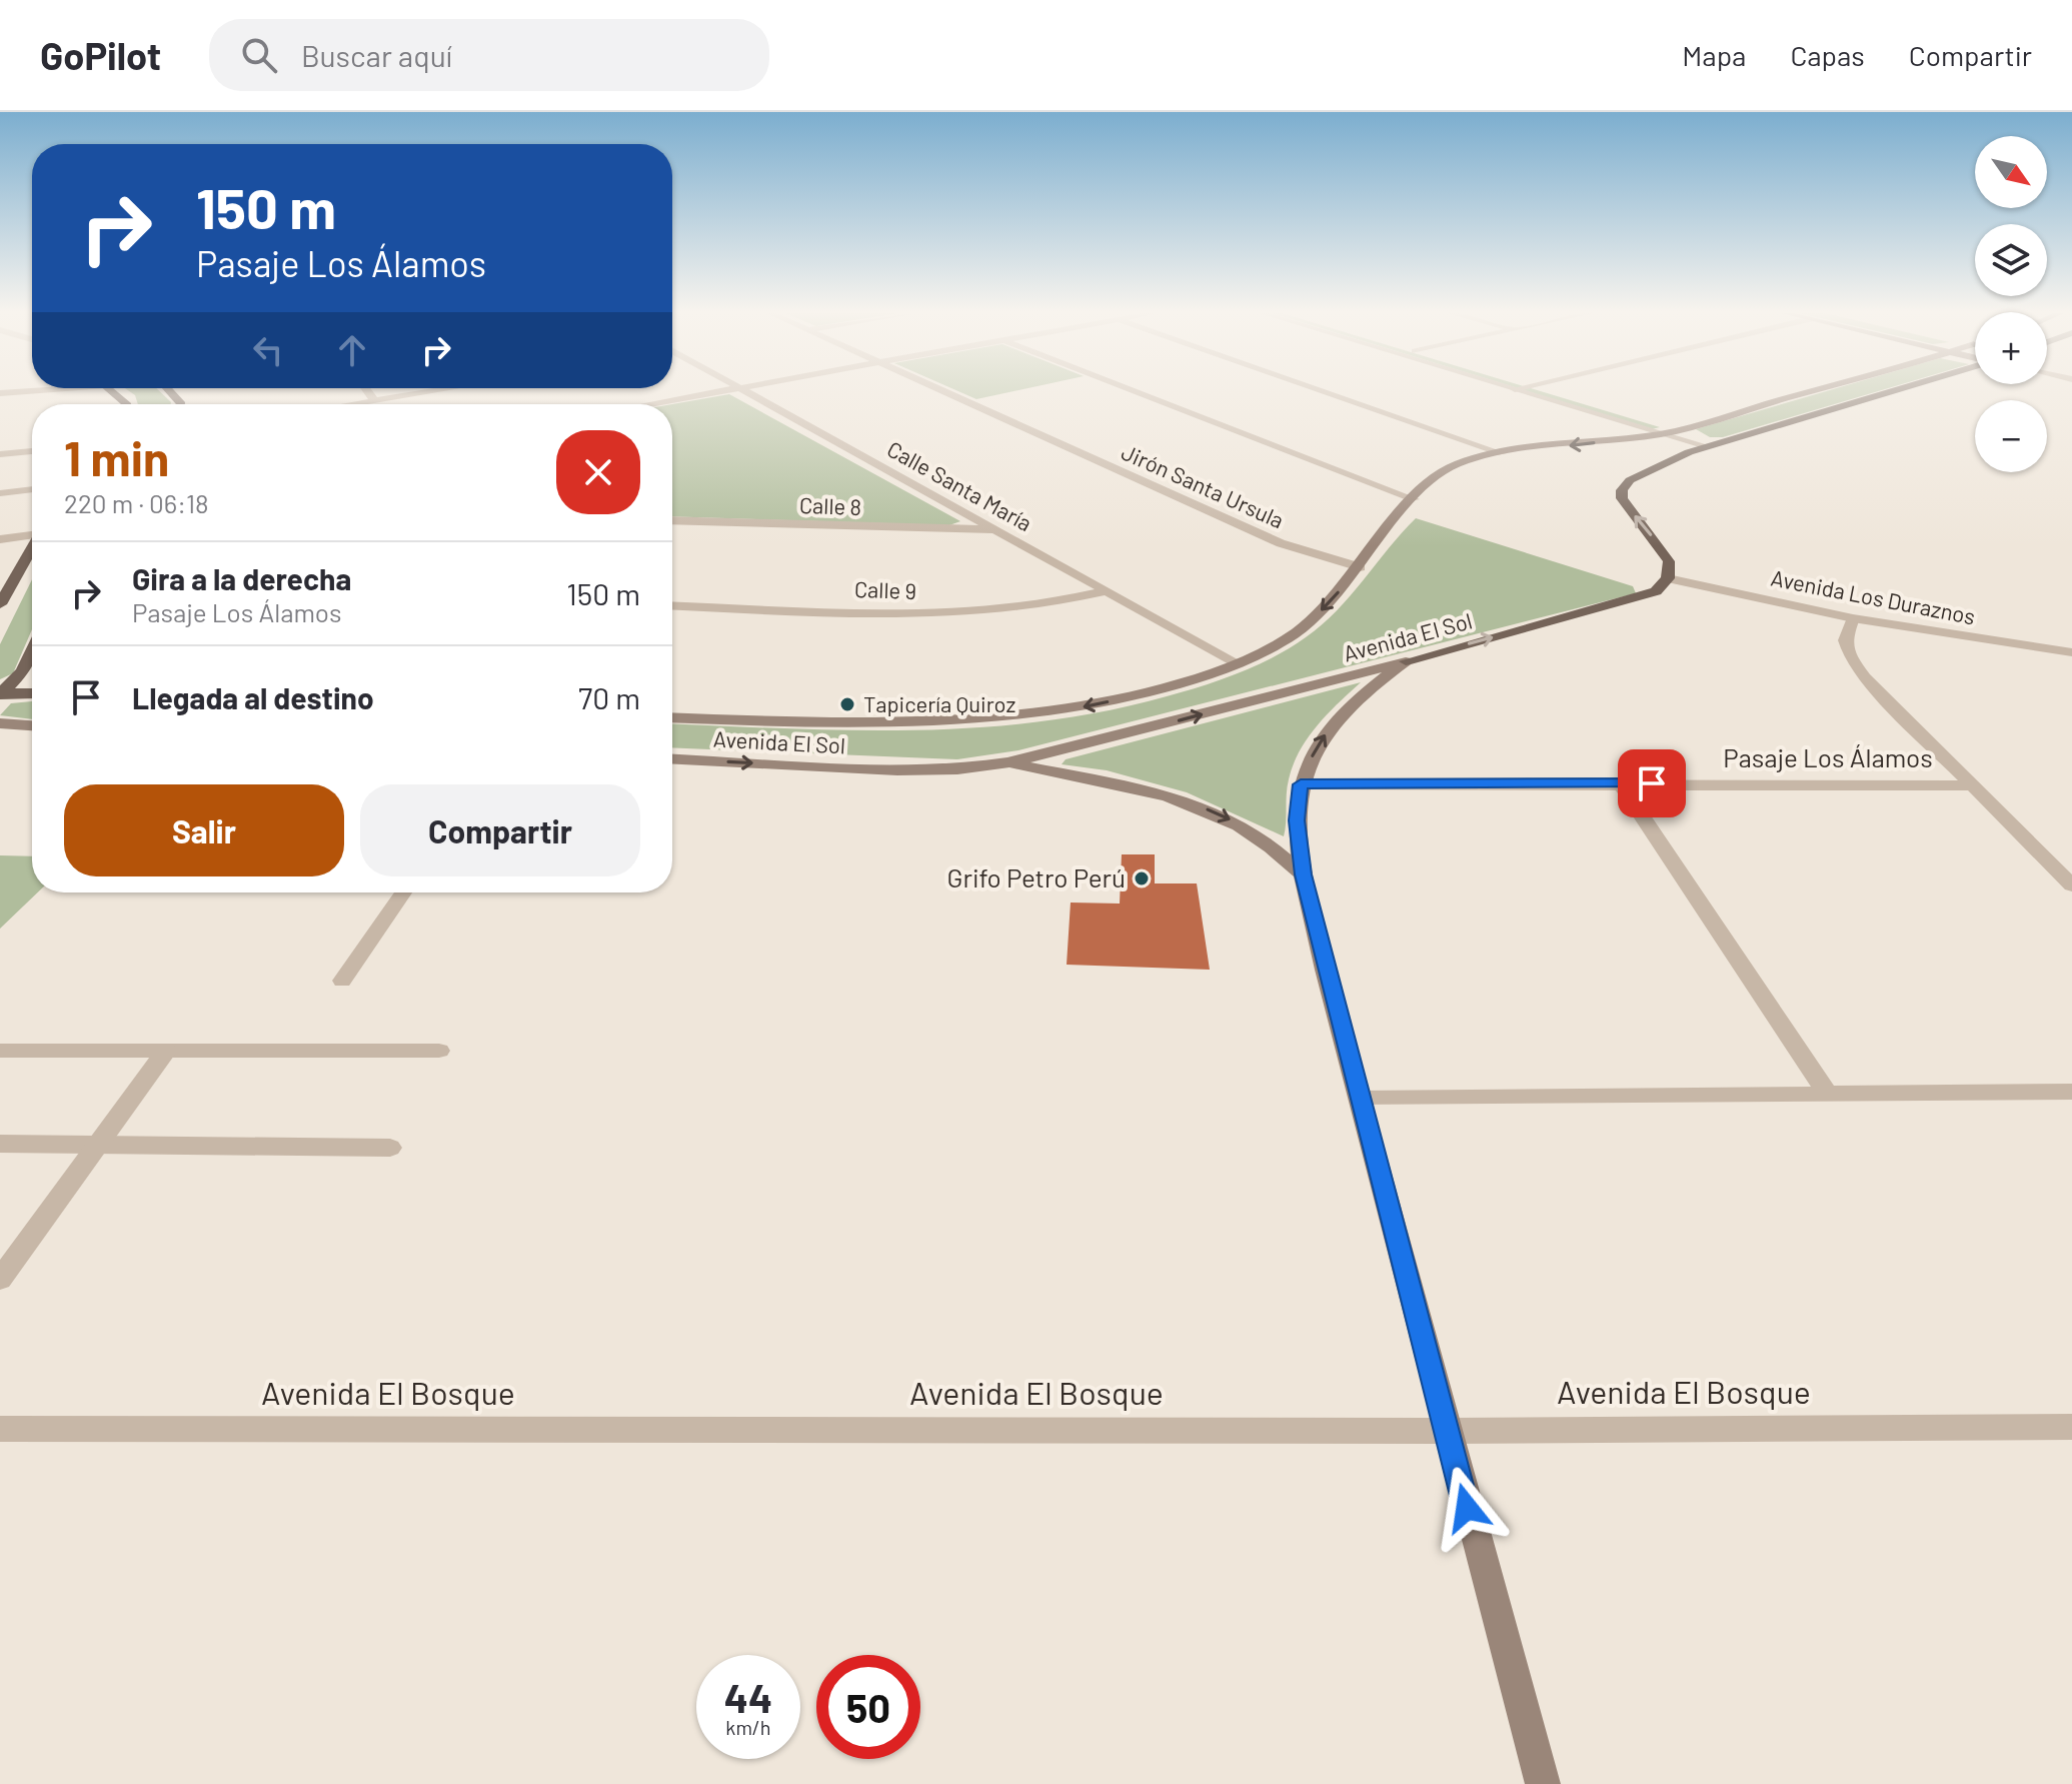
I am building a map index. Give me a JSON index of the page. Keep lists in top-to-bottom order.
{
  "streets": {
    "main road": ["Avenida El Sol"],
    "street": [
      "Calle Santa María",
      "Jirón Santa Ursula",
      "Calle 8",
      "Calle 9",
      "Avenida Los Duraznos",
      "Pasaje Los Álamos",
      "Avenida El Bosque"
    ]
  },
  "crossings": [
    ["Calle Santa María", "Calle 8"],
    ["Calle Santa María", "Calle 9"],
    ["Calle Santa María", "Avenida El Sol"],
    ["Jirón Santa Ursula", "Avenida El Sol"],
    ["Avenida Los Duraznos", "Avenida El Sol"]
  ],
  "places": ["Tapicería Quiroz", "Grifo Petro Perú"],
  "north": "bottom right",
  "page": {
    "header": "GoPilot",
    "search": "Buscar aquí",
    "nav": ["Mapa", "Capas", "Compartir"],
    "map_buttons": ["+", "−"],
    "turn": ["150 m", "Pasaje Los Álamos"],
    "heading": ["1 min", "220 m · 06:18"],
    "list": [
      {
        "name": "Gira a la derecha",
        "note": "Pasaje Los Álamos",
        "value": "150 m"
      },
      {
        "name": "Llegada al destino",
        "value": "70 m"
      }
    ],
    "buttons": ["Salir", "Compartir"],
    "speed": "44 km/h",
    "limit": "50"
  }
}
